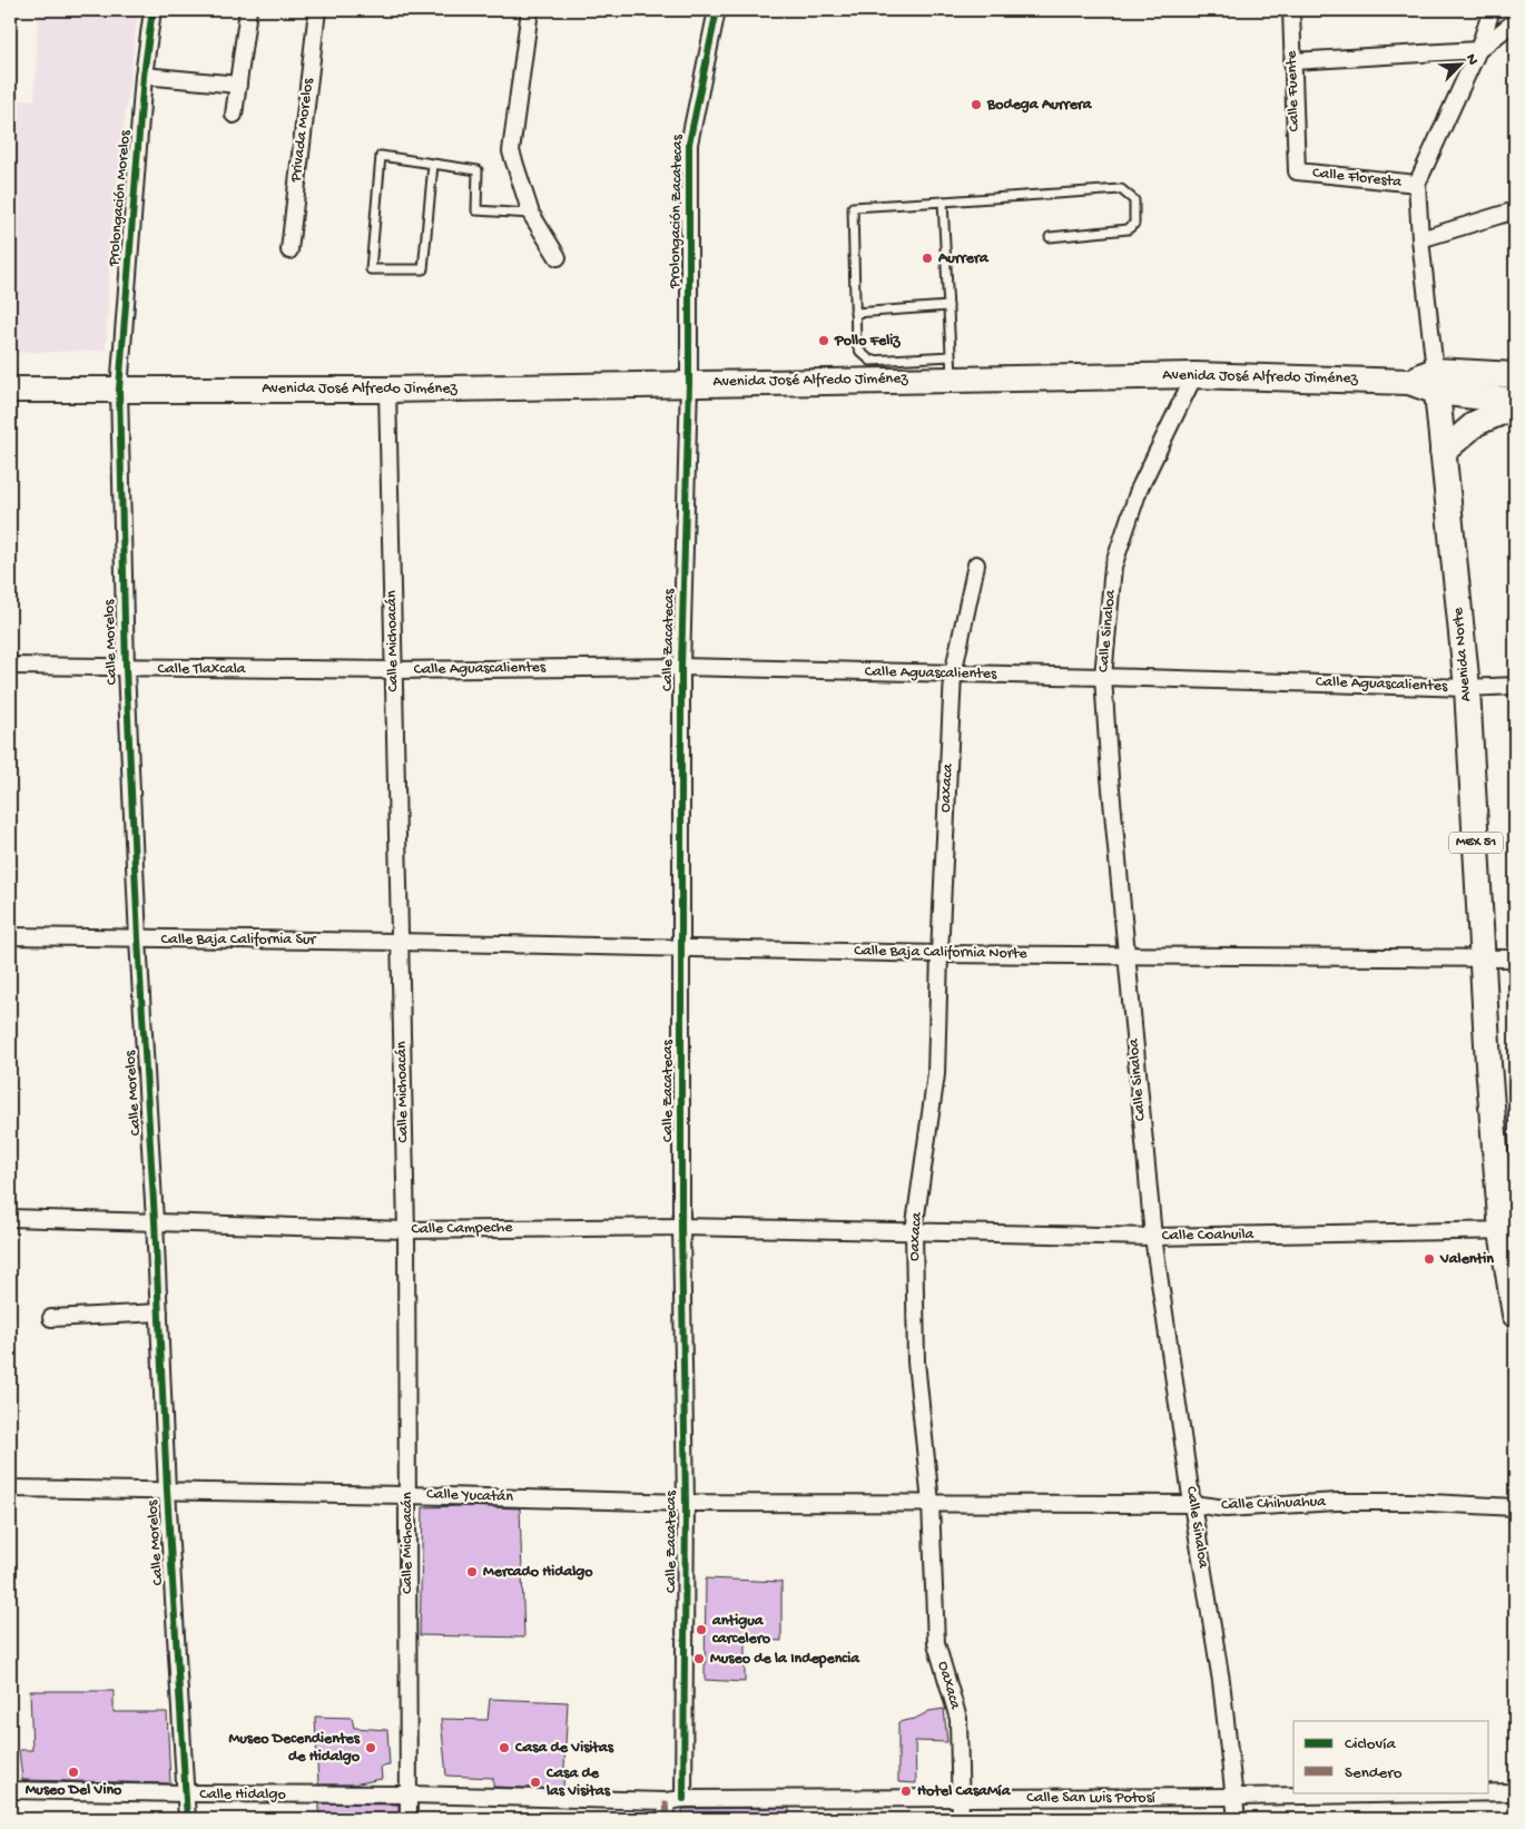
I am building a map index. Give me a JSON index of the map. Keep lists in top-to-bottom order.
{
  "streets": {
    "main road": ["Avenida José Alfredo Jiménez", "Avenida Norte", "MEX 51"],
    "street": [
      "Calle Fuente",
      "Privada Morelos",
      "Calle Floresta",
      "Prolongación Morelos",
      "Prolongación Zacatecas",
      "Calle Sinaloa",
      "Calle Zacatecas",
      "Calle Michoacán",
      "Calle Morelos",
      "Calle Tlaxcala",
      "Calle Aguascalientes",
      "Oaxaca",
      "Calle Baja California Sur",
      "Calle Baja California Norte",
      "Calle Campeche",
      "Calle Coahuila",
      "Calle Yucatán",
      "Calle Chihuahua",
      "Calle Hidalgo",
      "Calle San Luis Potosí"
    ]
  },
  "crossings": [
    ["Calle Fuente", "Calle Floresta"],
    ["Calle Floresta", "Avenida Norte"],
    ["Prolongación Morelos", "Avenida José Alfredo Jiménez"],
    ["Prolongación Morelos", "Calle Morelos"],
    ["Prolongación Zacatecas", "Avenida José Alfredo Jiménez"],
    ["Prolongación Zacatecas", "Calle Zacatecas"],
    ["Avenida José Alfredo Jiménez", "Calle Sinaloa"],
    ["Avenida José Alfredo Jiménez", "Calle Zacatecas"],
    ["Avenida José Alfredo Jiménez", "Calle Michoacán"],
    ["Avenida José Alfredo Jiménez", "Calle Morelos"],
    ["Avenida José Alfredo Jiménez", "Avenida Norte"],
    ["Calle Sinaloa", "Calle Aguascalientes"],
    ["Calle Sinaloa", "Calle Baja California Norte"],
    ["Calle Sinaloa", "Calle Coahuila"],
    ["Calle Sinaloa", "Calle Chihuahua"],
    ["Calle Sinaloa", "Calle San Luis Potosí"],
    ["Calle Zacatecas", "Calle Aguascalientes"],
    ["Calle Zacatecas", "Calle Baja California Norte"],
    ["Calle Zacatecas", "Calle Campeche"],
    ["Calle Zacatecas", "Calle Yucatán"],
    ["Calle Zacatecas", "Calle San Luis Potosí"],
    ["Calle Michoacán", "Calle Tlaxcala"],
    ["Calle Michoacán", "Calle Aguascalientes"],
    ["Calle Michoacán", "Calle Baja California Sur"],
    ["Calle Michoacán", "Calle Baja California Norte"],
    ["Calle Michoacán", "Calle Campeche"],
    ["Calle Michoacán", "Calle Yucatán"],
    ["Calle Michoacán", "Calle Hidalgo"],
    ["Calle Morelos", "Calle Tlaxcala"],
    ["Calle Morelos", "Calle Baja California Sur"],
    ["Calle Morelos", "Calle Campeche"],
    ["Calle Morelos", "Calle Yucatán"],
    ["Calle Morelos", "Calle Hidalgo"],
    ["Avenida Norte", "Calle Aguascalientes"],
    ["Avenida Norte", "Calle Baja California Norte"],
    ["Avenida Norte", "Calle Coahuila"],
    ["Calle Tlaxcala", "Calle Aguascalientes"],
    ["Calle Aguascalientes", "Oaxaca"],
    ["Oaxaca", "Calle Baja California Norte"],
    ["Oaxaca", "Calle Campeche"],
    ["Oaxaca", "Calle Coahuila"],
    ["Oaxaca", "Calle Yucatán"],
    ["Oaxaca", "Calle Chihuahua"],
    ["Oaxaca", "Calle San Luis Potosí"],
    ["Calle Baja California Sur", "Calle Baja California Norte"],
    ["Calle Campeche", "Calle Coahuila"],
    ["Calle Yucatán", "Calle Chihuahua"],
    ["Calle Hidalgo", "Calle San Luis Potosí"]
  ],
  "places": [
    "Bodega Aurrera",
    "Aurrera",
    "Pollo Feliz",
    "Valentin",
    "Mercado Hidalgo",
    "antigua carcelero",
    "Museo de la Indepencia",
    "Museo Decendientes de Hidalgo",
    "Casa de Visitas",
    "Museo Del Vino",
    "Casa de las Visitas",
    "Hotel CasaMía"
  ],
  "legend": ["Ciclovía", "Sendero"],
  "north": "top right"
}
